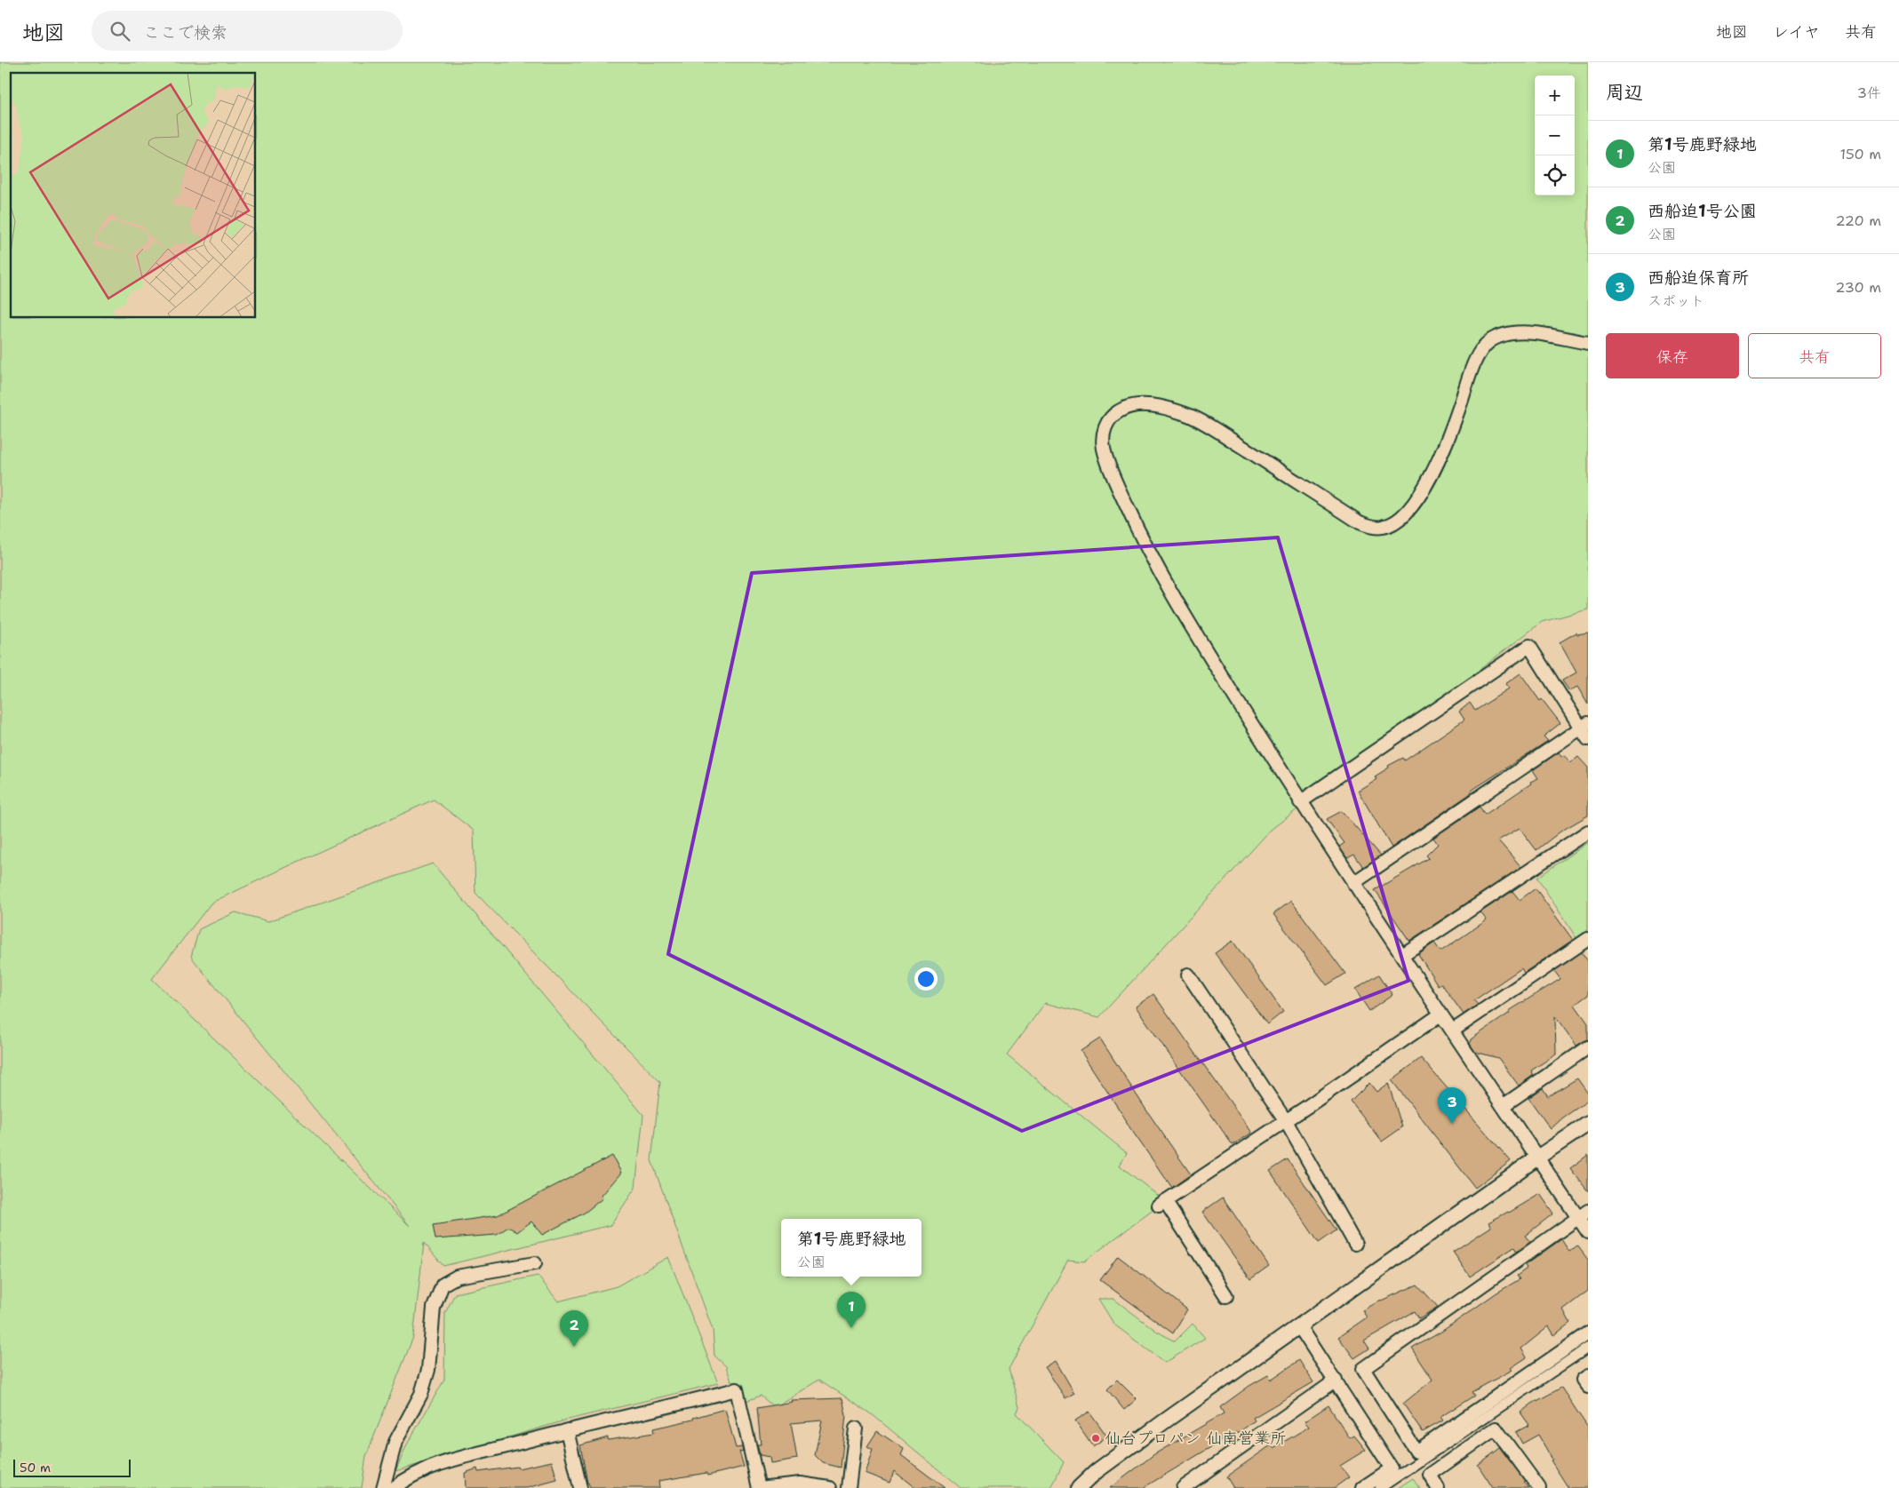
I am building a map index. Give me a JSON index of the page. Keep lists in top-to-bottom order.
{
  "places": ["仙台プロパン 仙南営業所"],
  "scale_bar": "50 m",
  "page": {
    "header": "地図",
    "search": "ここで検索",
    "nav": ["地図", "レイヤ", "共有"],
    "heading": ["周辺", "3件"],
    "map_buttons": ["+", "−"],
    "list": [
      {
        "mark": "1",
        "name": "第1号鹿野緑地",
        "note": "公園",
        "value": "150 m"
      },
      {
        "mark": "2",
        "name": "西船迫1号公園",
        "note": "公園",
        "value": "220 m"
      },
      {
        "mark": "3",
        "name": "西船迫保育所",
        "note": "スポット",
        "value": "230 m"
      }
    ],
    "buttons": ["保存", "共有"],
    "pins": ["3", "1", "2"],
    "popup": ["第1号鹿野緑地", "公園"],
    "scale": "50 m"
  }
}
